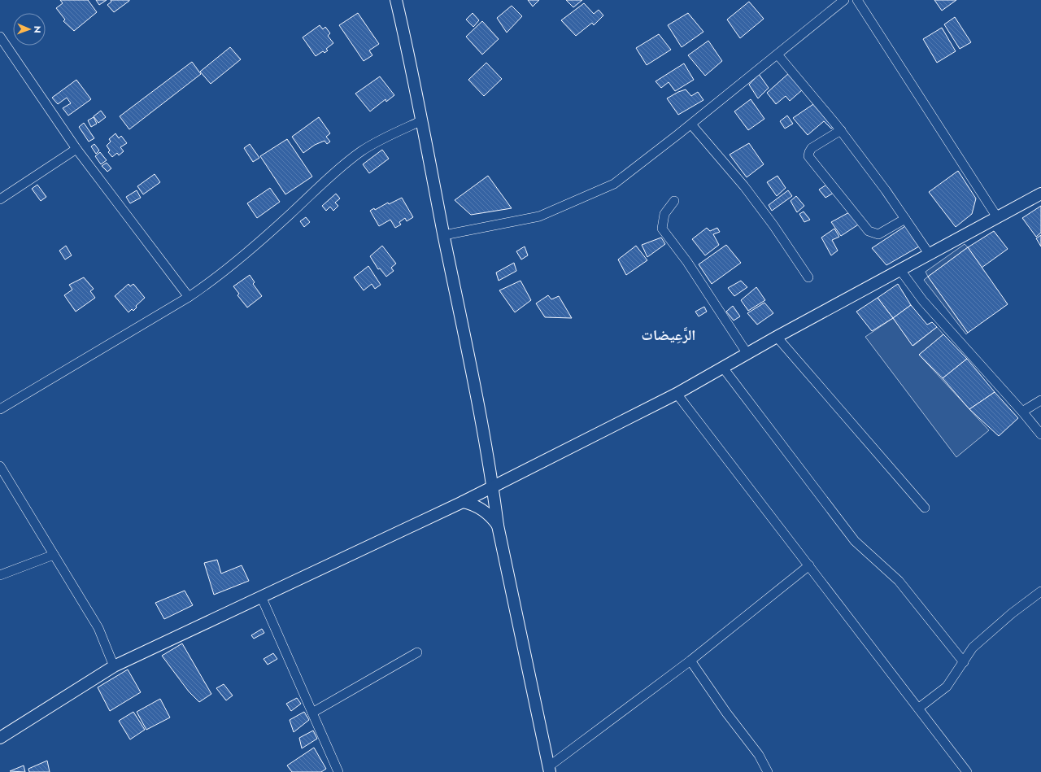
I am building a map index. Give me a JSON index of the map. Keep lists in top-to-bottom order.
{
  "districts": ["الرَّعِيضات"],
  "north": "right"
}
